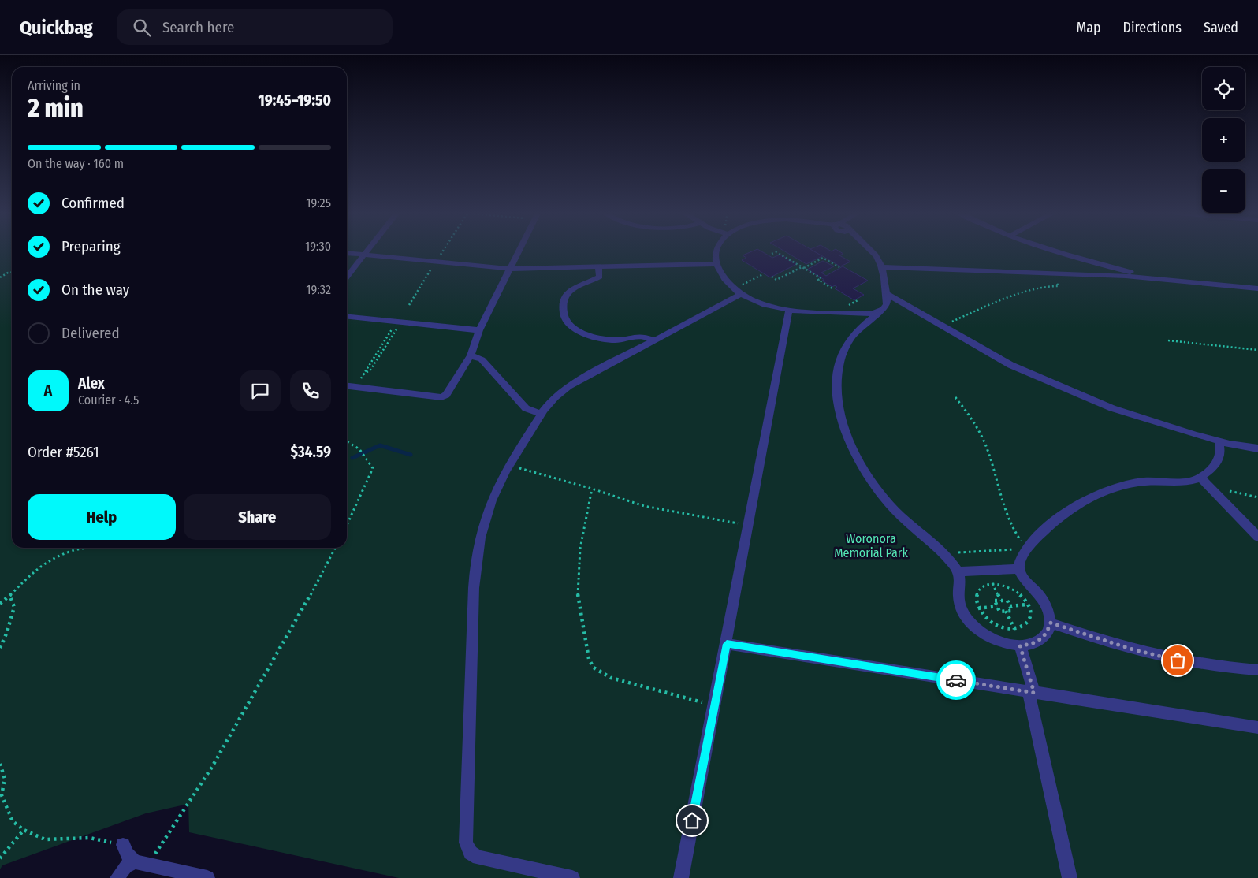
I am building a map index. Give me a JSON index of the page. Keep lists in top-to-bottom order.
{
  "parks": ["Woronora Memorial Park"],
  "page": {
    "header": "Quickbag",
    "search": "Search here",
    "nav": ["Map", "Directions", "Saved"],
    "map_buttons": ["+", "−"],
    "heading": ["2 min", "Arriving in", "19:45–19:50"],
    "panel": [
      "Alex",
      "Courier · 4.5",
      "Order #5261",
      "$34.59"
    ],
    "bar": "On the way · 160 m",
    "list": [
      ["Confirmed", "19:25"],
      ["Preparing", "19:30"],
      ["On the way", "19:32"],
      "Delivered"
    ],
    "round": "A",
    "buttons": ["Help", "Share"]
  }
}
